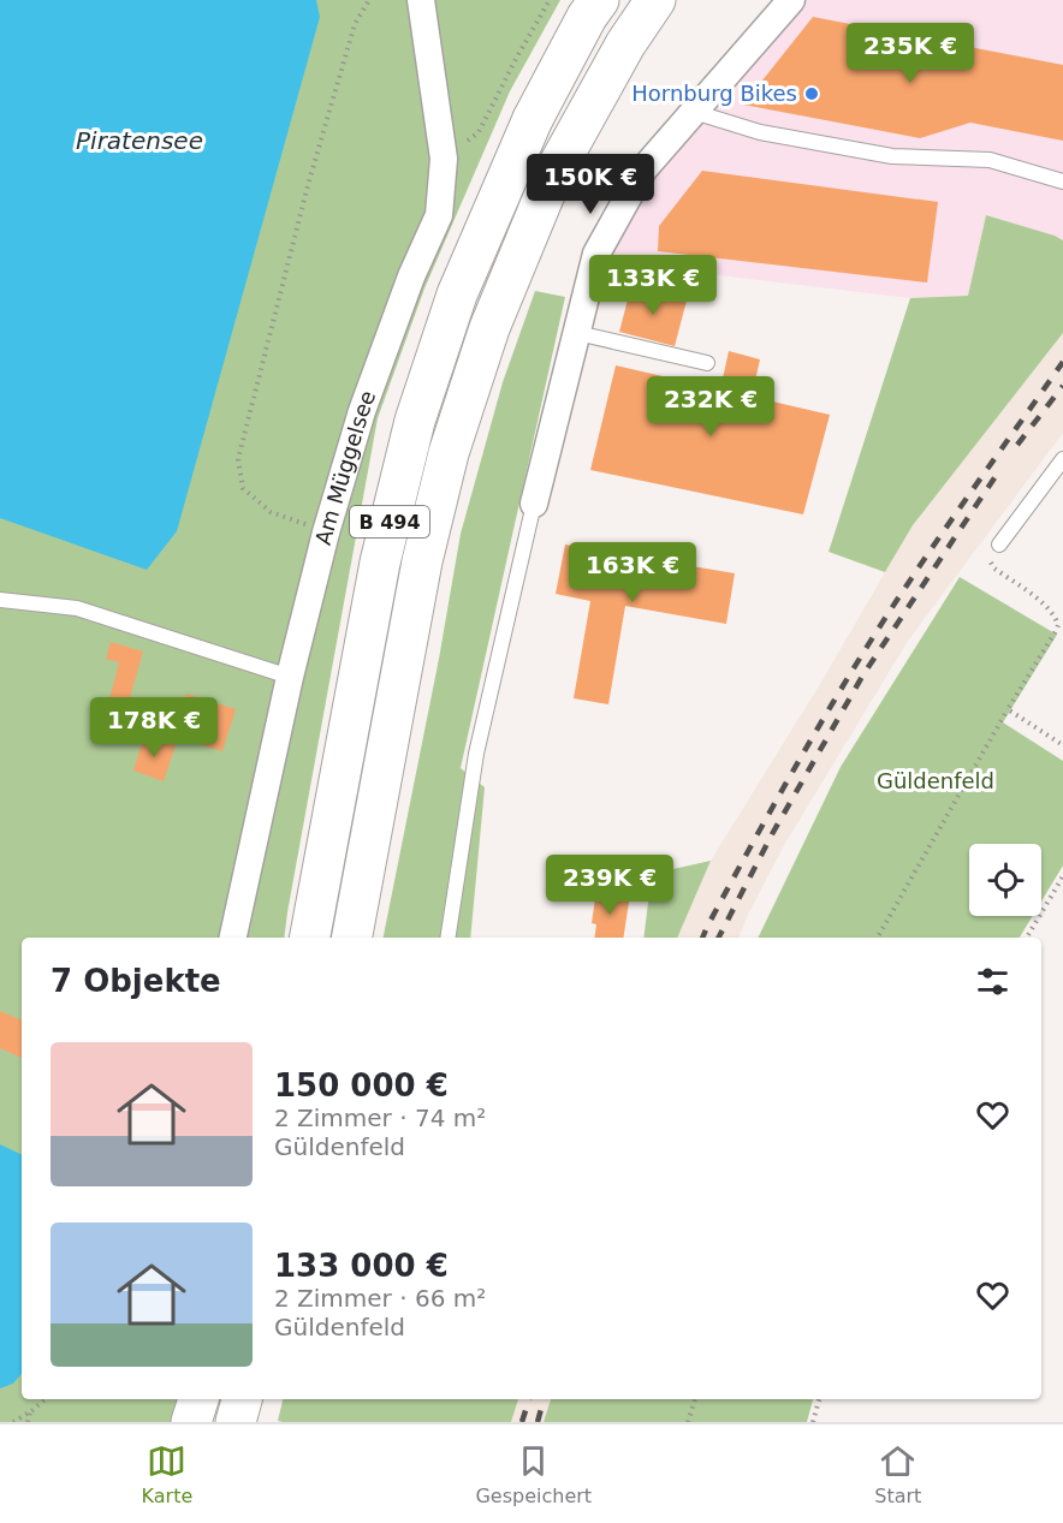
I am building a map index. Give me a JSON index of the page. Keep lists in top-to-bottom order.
{
  "streets": {
    "main road": ["B 494"],
    "street": ["Am Müggelsee"]
  },
  "water": ["Piratensee"],
  "parks": ["Güldenfeld"],
  "places": ["Hornburg Bikes"],
  "page": {
    "price": [
      "235K €",
      "150K €",
      "133K €",
      "232K €",
      "163K €",
      "178K €",
      "239K €"
    ],
    "heading": "7 Objekte",
    "list": [
      {
        "name": "150 000 €",
        "note": "2 Zimmer · 74 m² · Güldenfeld"
      },
      {
        "name": "133 000 €",
        "note": "2 Zimmer · 66 m² · Güldenfeld"
      }
    ],
    "tabs": ["Karte", "Gespeichert", "Start"]
  }
}
